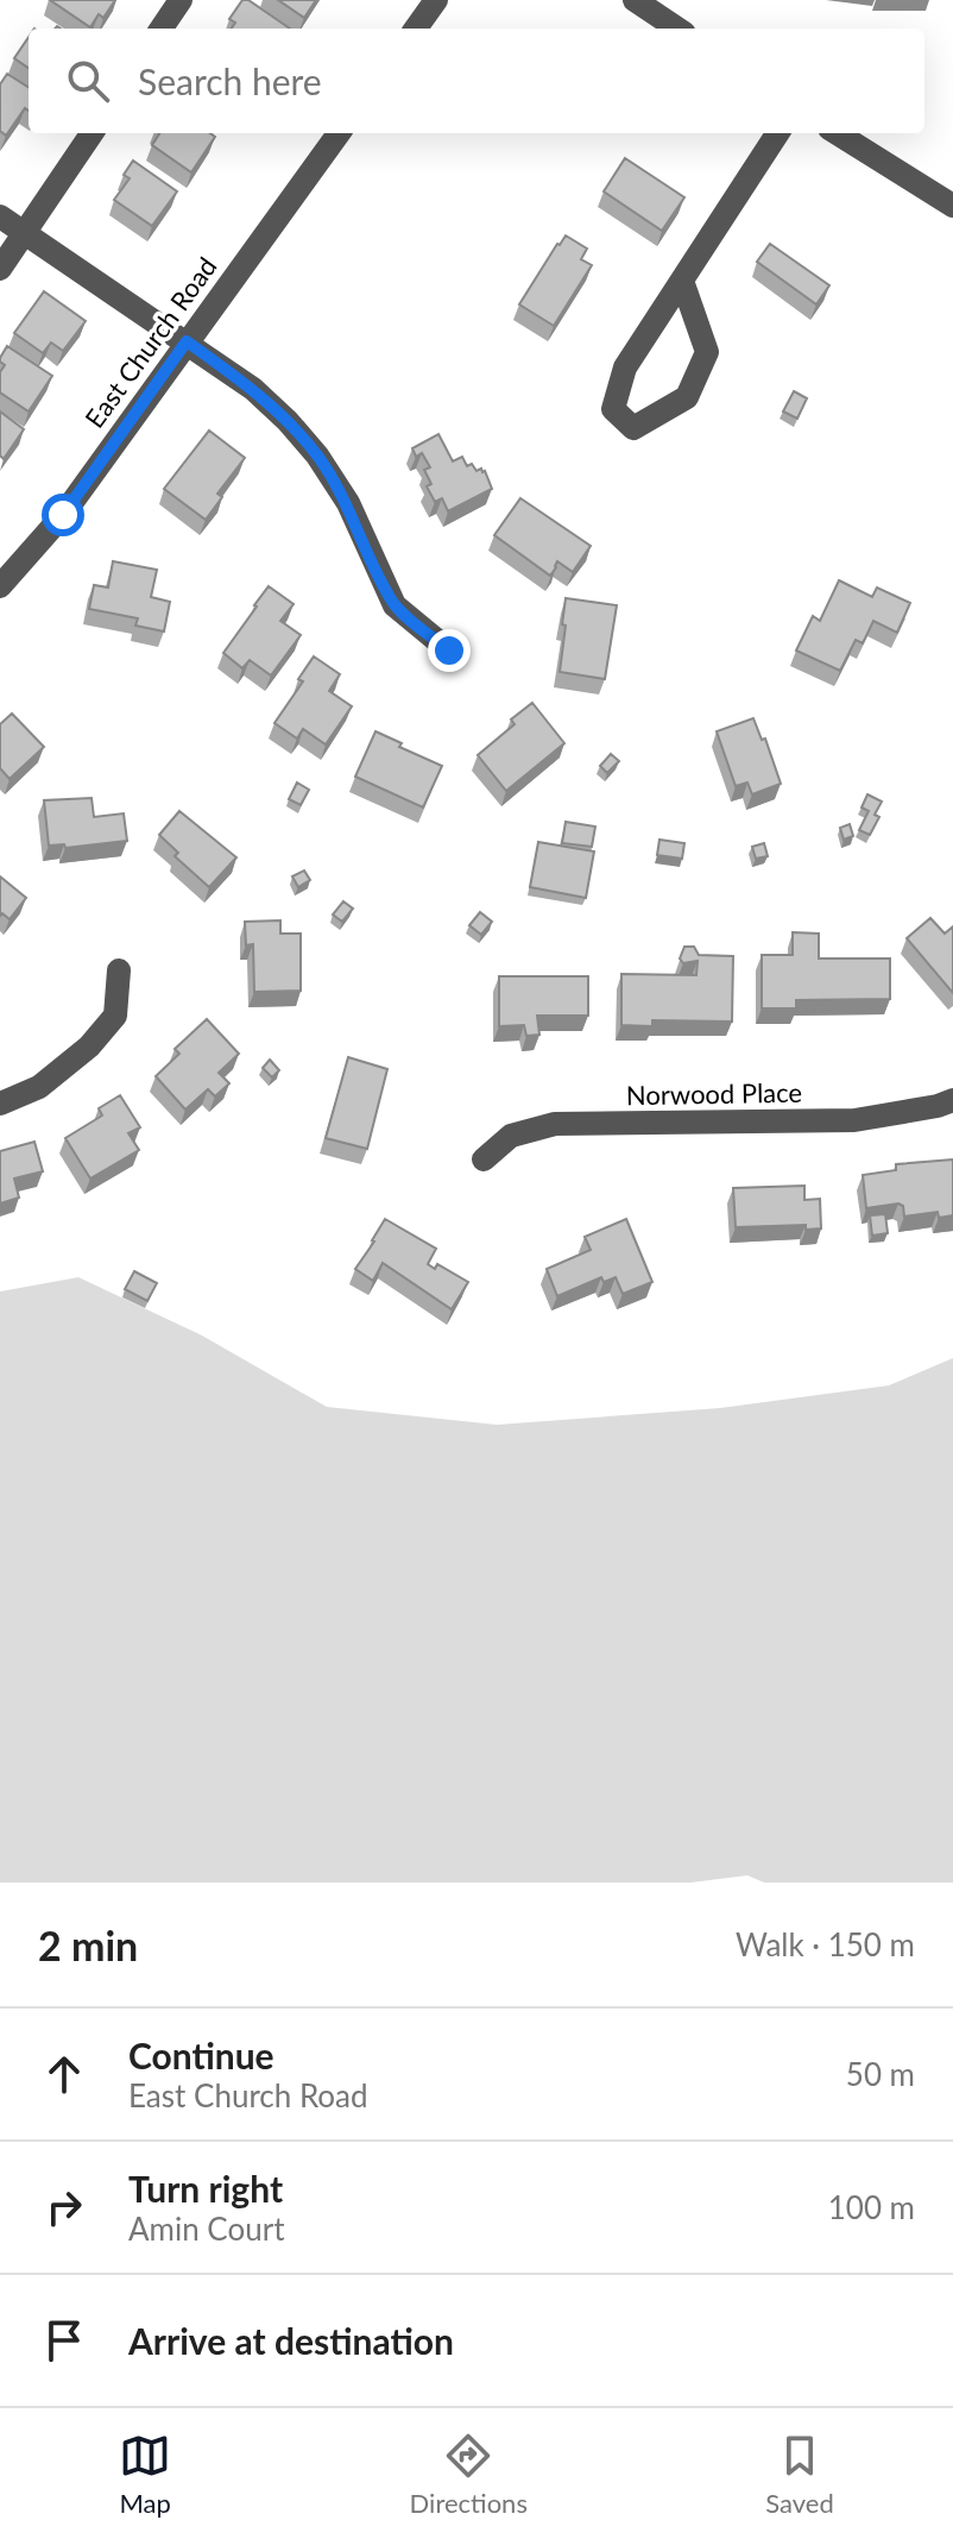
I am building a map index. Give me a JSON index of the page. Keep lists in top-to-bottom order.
{
  "streets": {
    "street": ["East Church Road", "Norwood Place"]
  },
  "page": {
    "search": "Search here",
    "heading": ["2 min", "Walk · 150 m"],
    "list": [
      ["Continue", "East Church Road", "50 m"],
      ["Turn right", "Amin Court", "100 m"],
      "Arrive at destination"
    ],
    "nav": ["Map", "Directions", "Saved"]
  }
}
